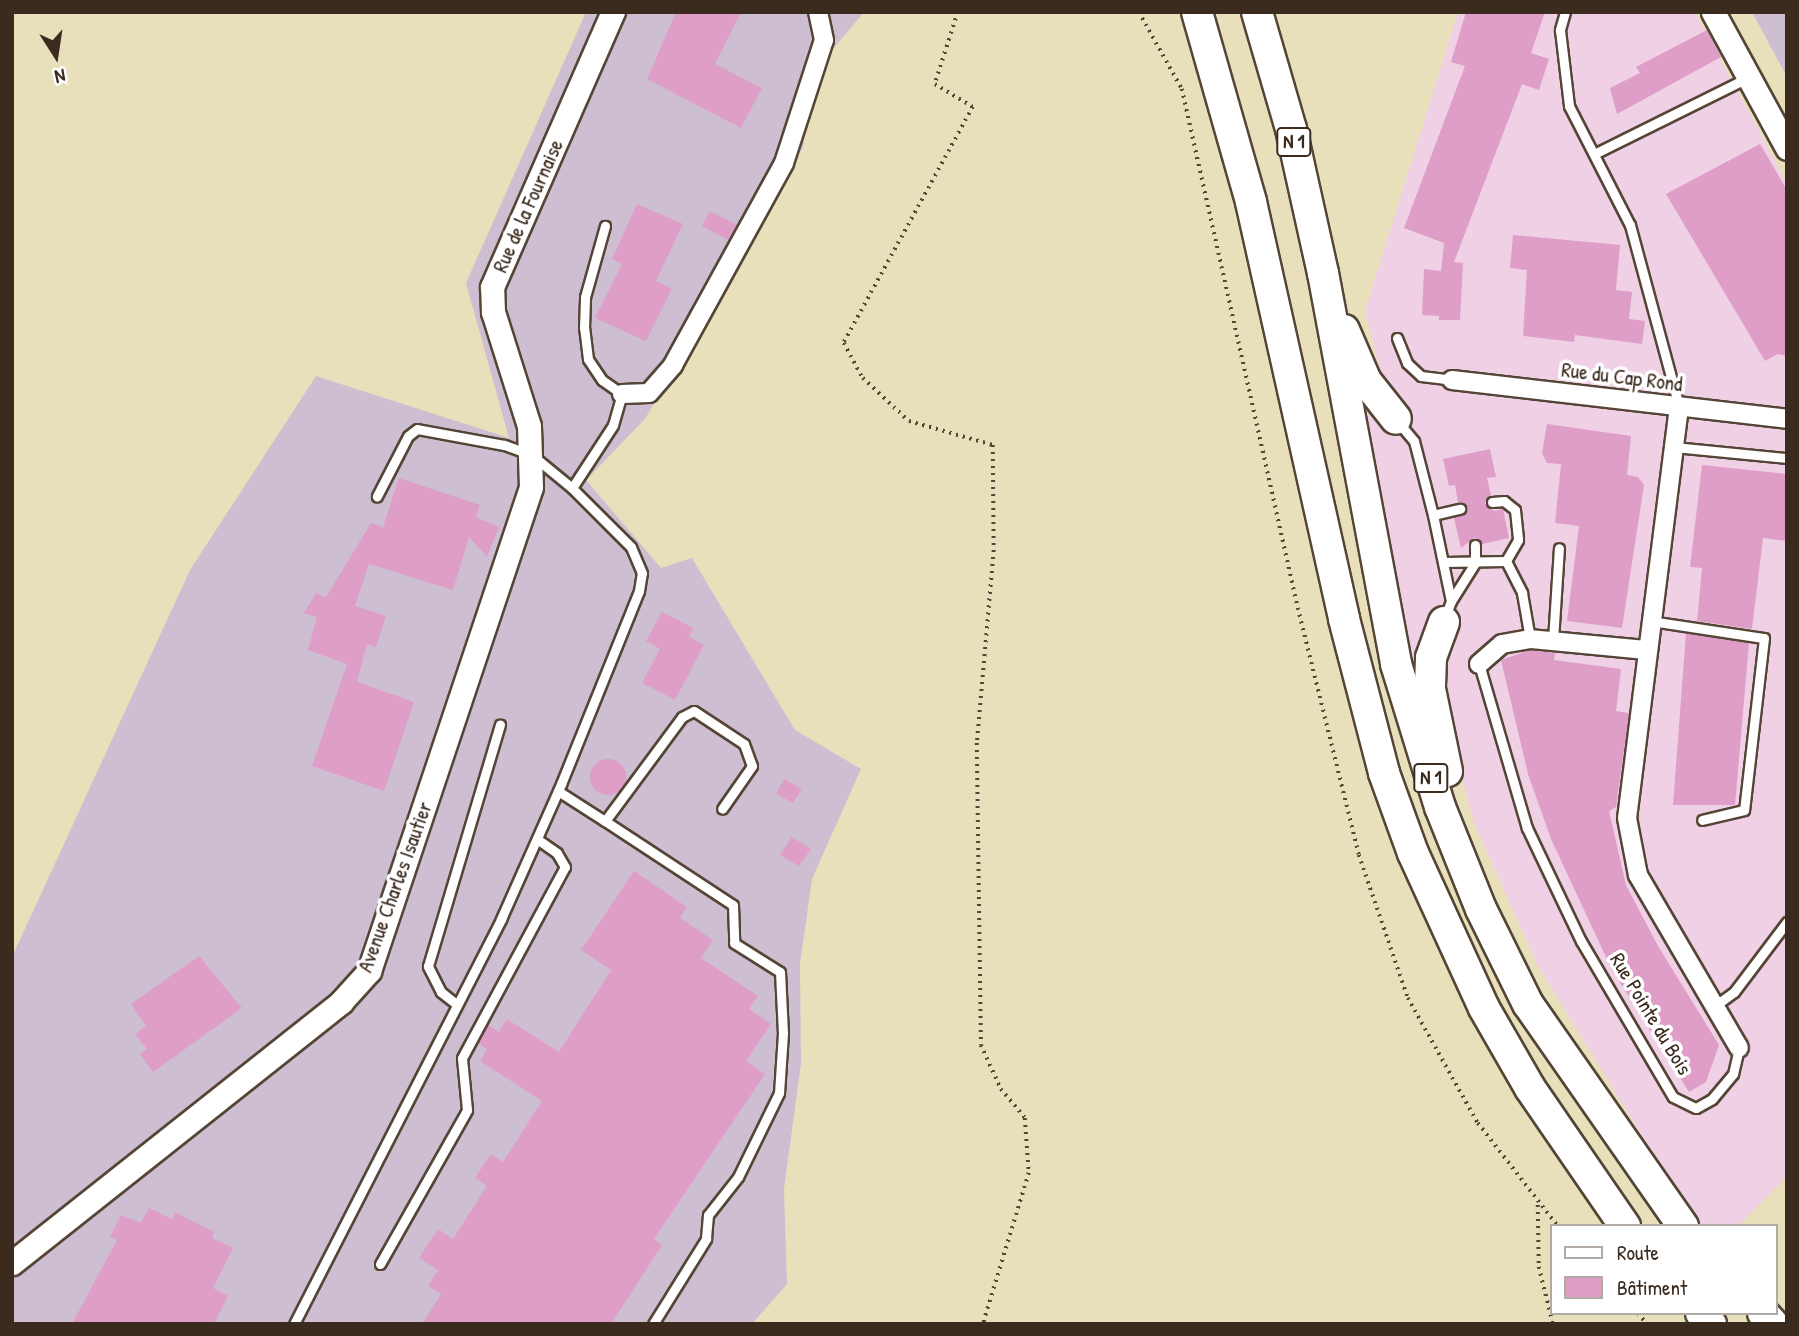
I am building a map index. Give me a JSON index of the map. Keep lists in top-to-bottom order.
{
  "streets": {
    "highway": ["N 1"],
    "street": [
      "Rue de la Fournaise",
      "Rue du Cap Rond",
      "Avenue Charles Isautier",
      "Rue Pointe du Bois"
    ]
  },
  "crossings": [
    ["Rue de la Fournaise", "Avenue Charles Isautier"],
    ["Rue du Cap Rond", "Rue Pointe du Bois"]
  ],
  "legend": ["Route", "Bâtiment"],
  "north": "bottom"
}
